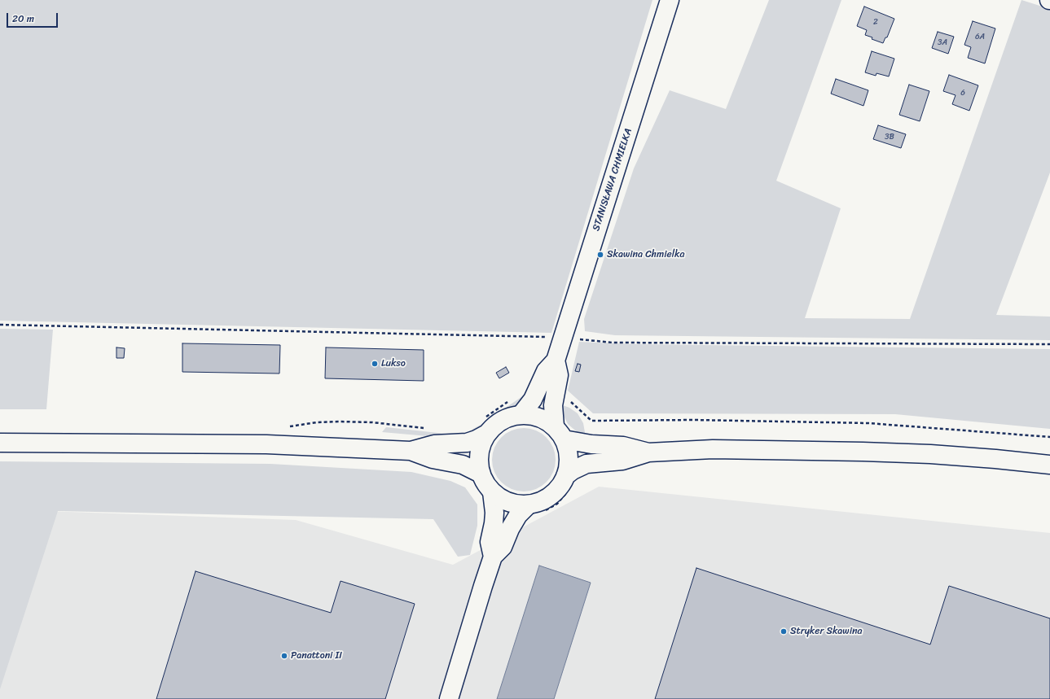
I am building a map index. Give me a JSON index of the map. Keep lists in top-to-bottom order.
{
  "streets": {
    "main road": ["STANISŁAWA CHMIELKA"]
  },
  "places": [
    "Skawina Chmielka",
    "Lukso",
    "Stryker Skawina",
    "Panattoni II"
  ],
  "house_numbers": [
    "2",
    "6A",
    "3A",
    "6",
    "3B"
  ],
  "scale_bar": "20 m"
}
